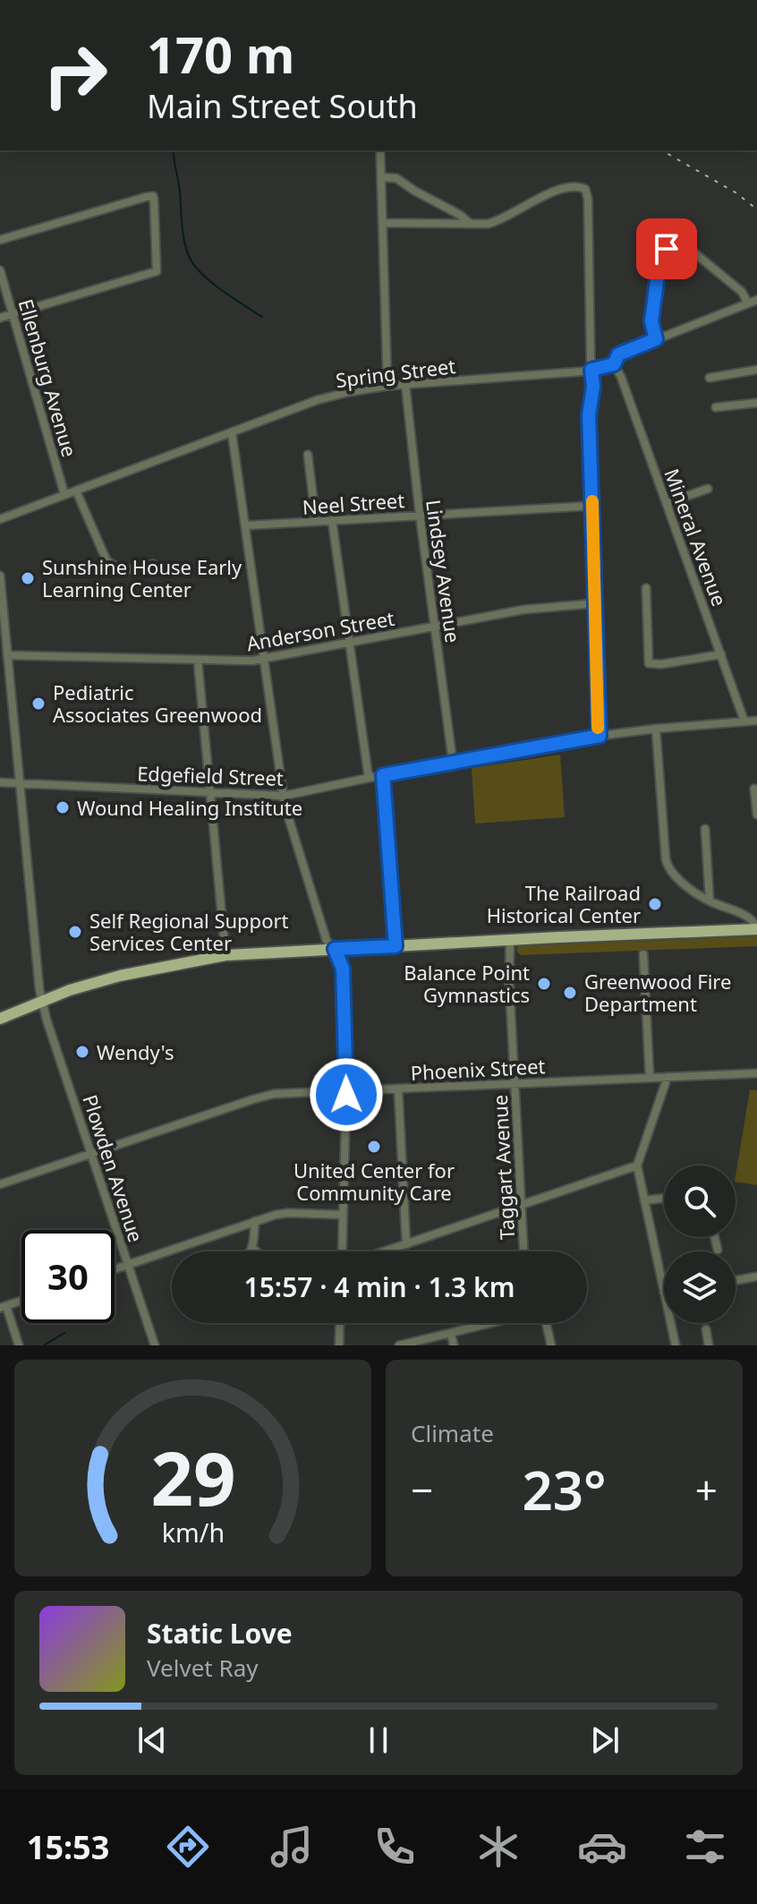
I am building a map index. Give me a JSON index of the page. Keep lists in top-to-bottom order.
{
  "streets": {
    "street": [
      "Spring Street",
      "Ellenburg Avenue",
      "Neel Street",
      "Mineral Avenue",
      "Lindsey Avenue",
      "Anderson Street",
      "Edgefield Street",
      "Phoenix Street",
      "Taggart Avenue",
      "Plowden Avenue"
    ]
  },
  "crossings": [
    ["Spring Street", "Ellenburg Avenue"],
    ["Spring Street", "Mineral Avenue"],
    ["Spring Street", "Lindsey Avenue"],
    ["Neel Street", "Lindsey Avenue"],
    ["Mineral Avenue", "Edgefield Street"],
    ["Lindsey Avenue", "Anderson Street"],
    ["Lindsey Avenue", "Edgefield Street"],
    ["Anderson Street", "Plowden Avenue"],
    ["Edgefield Street", "Plowden Avenue"],
    ["Phoenix Street", "Taggart Avenue"],
    ["Phoenix Street", "Plowden Avenue"]
  ],
  "places": [
    "Sunshine House Early Learning Center",
    "Pediatric Associates Greenwood",
    "Wound Healing Institute",
    "The Railroad Historical Center",
    "Self Regional Support Services Center",
    "Balance Point Gymnastics",
    "Greenwood Fire Department",
    "Wendy's",
    "United Center for Community Care"
  ],
  "page": {
    "turn": ["170 m", "Main Street South"],
    "limit": "30",
    "trip": "15:57 · 4 min · 1.3 km",
    "tile": "Climate",
    "heat": ["−", "23°", "+"],
    "song": ["Static Love", "Velvet Ray"],
    "tabs": "15:53",
    "gauge": ["29", "km/h"]
  }
}
